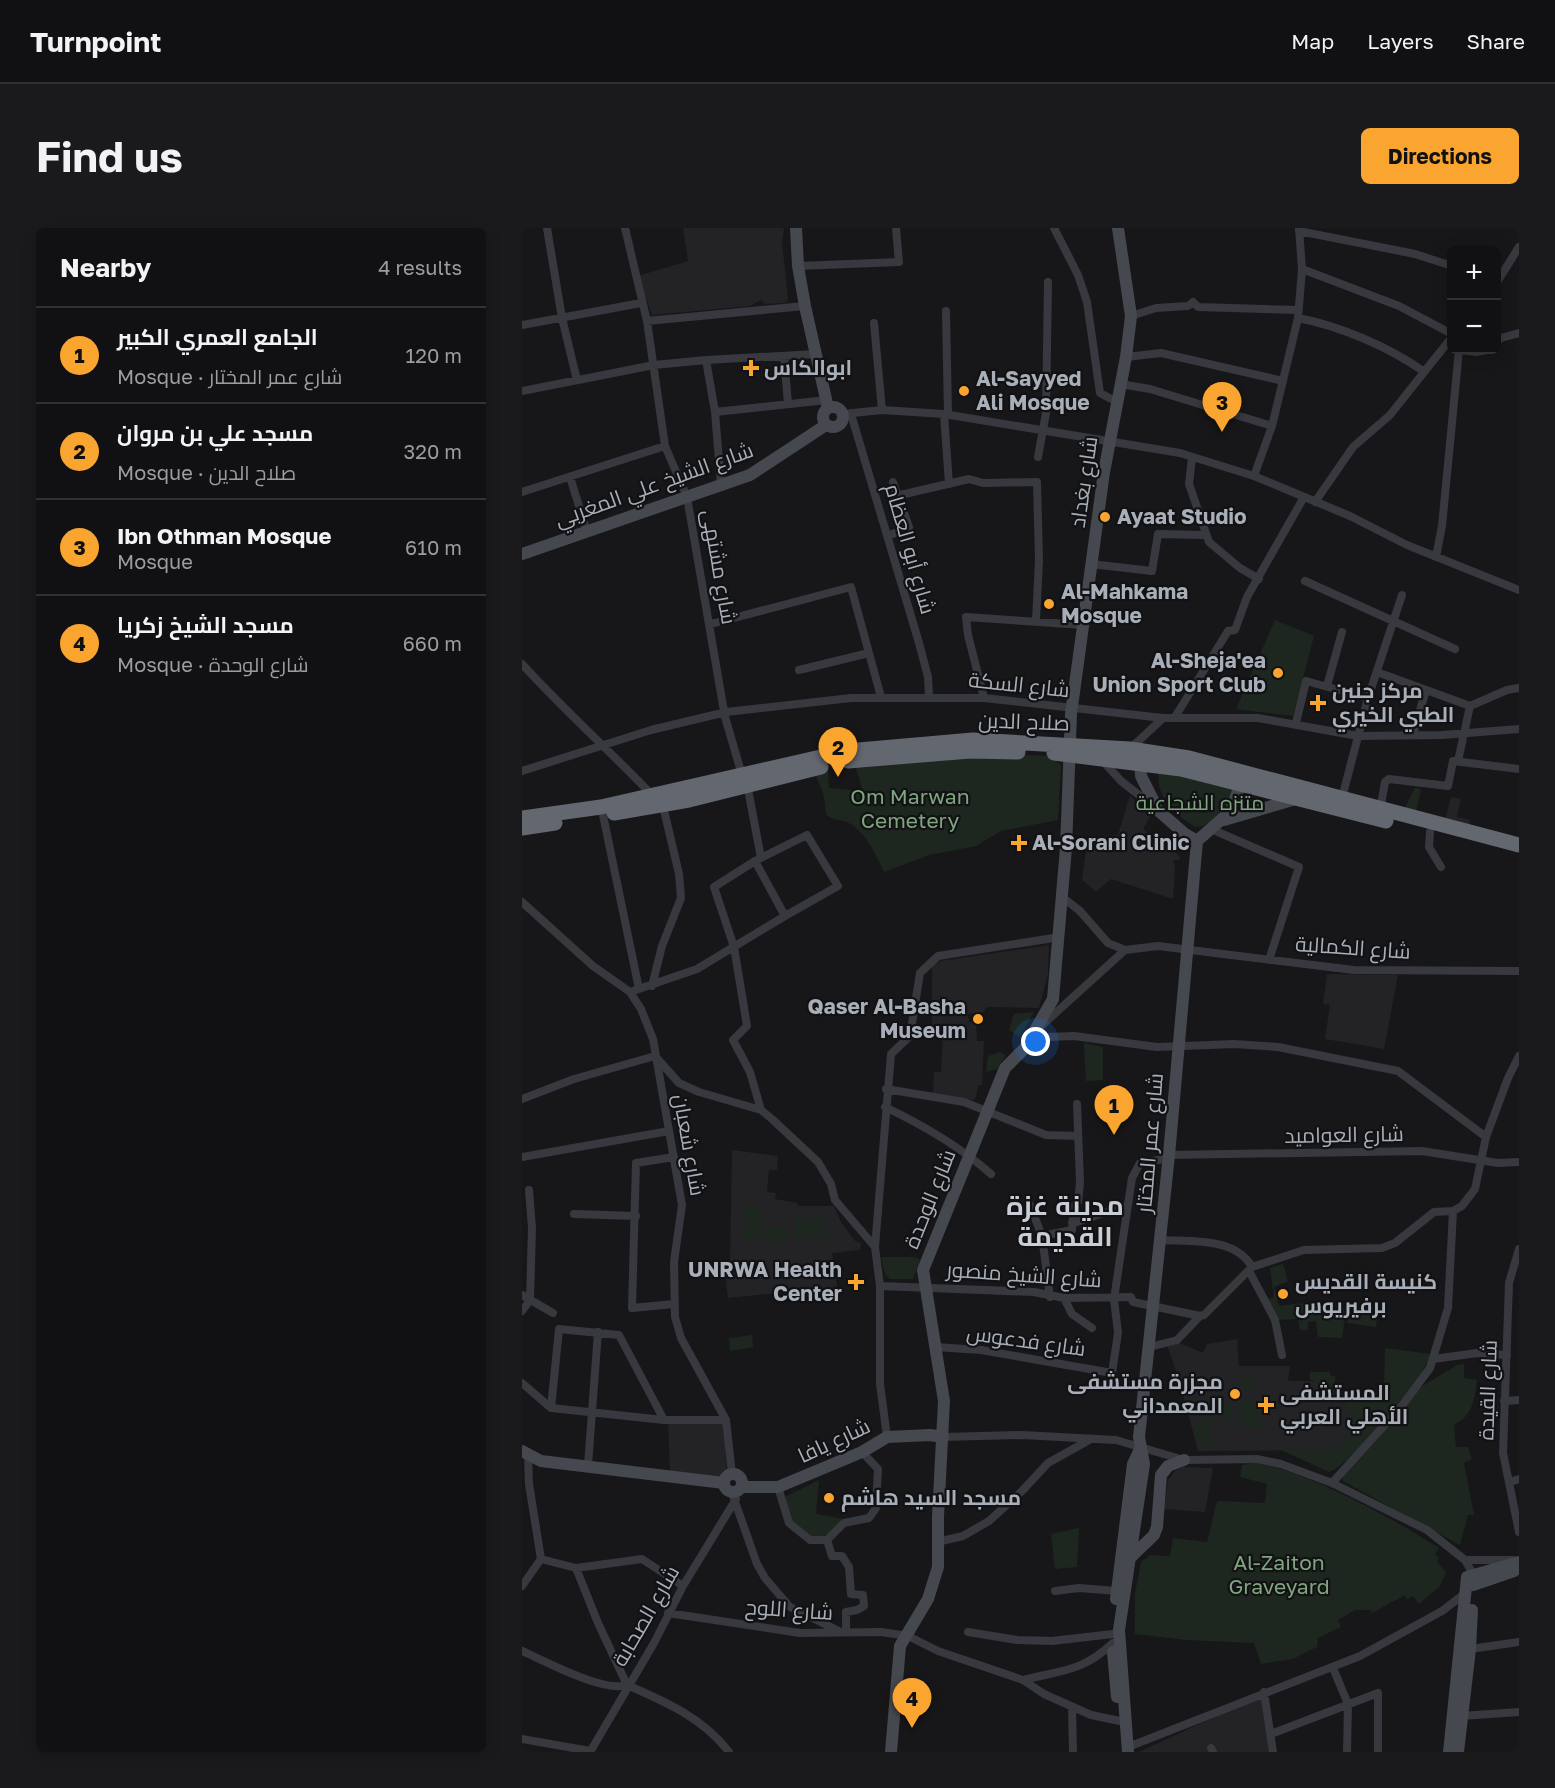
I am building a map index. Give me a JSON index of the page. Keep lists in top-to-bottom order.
{
  "streets": {
    "highway": ["صلاح الدين"],
    "main road": [
      "شارع بغداد",
      "شارع الشيخ علي المغربي",
      "شارع عمر المختار",
      "شارع الوحدة",
      "شارع يافا"
    ],
    "street": [
      "شارع أبو العظام",
      "شارع مشتهى",
      "شارع السكة",
      "شارع الكمالية",
      "شارع العواميد",
      "شارع شعبان",
      "شارع الشيخ منصور",
      "شارع فدعوس",
      "شارع القيدة",
      "شارع اللوح",
      "شارع الصحابة"
    ]
  },
  "crossings": [
    ["شارع بغداد", "شارع السكة"],
    ["شارع بغداد", "صلاح الدين"],
    ["شارع بغداد", "شارع الوحدة"],
    ["شارع الشيخ علي المغربي", "شارع أبو العظام"],
    ["شارع الشيخ علي المغربي", "شارع مشتهى"],
    ["شارع أبو العظام", "شارع السكة"],
    ["شارع مشتهى", "شارع السكة"],
    ["شارع مشتهى", "صلاح الدين"],
    ["صلاح الدين", "شارع الوحدة"],
    ["شارع الكمالية", "شارع عمر المختار"],
    ["شارع العواميد", "شارع عمر المختار"],
    ["شارع عمر المختار", "شارع الشيخ منصور"],
    ["شارع الوحدة", "شارع الشيخ منصور"],
    ["شارع الوحدة", "شارع فدعوس"],
    ["شارع الوحدة", "شارع يافا"],
    ["شارع الوحدة", "شارع اللوح"],
    ["شارع الشيخ منصور", "شارع فدعوس"],
    ["شارع يافا", "شارع الصحابة"],
    ["شارع اللوح", "شارع الصحابة"]
  ],
  "districts": ["مدينة غزة القديمة"],
  "parks": ["Om Marwan Cemetery", "متنزه الشجاعية", "Al-Zaiton Graveyard"],
  "places": {
    "health": [
      "ابوالكاس",
      "مركز جنين الطبي الخيري",
      "Al-Sorani Clinic",
      "UNRWA Health Center",
      "المستشفى الأهلي العربي"
    ],
    "other": [
      "Al-Sayyed Ali Mosque",
      "Ayaat Studio",
      "Al-Mahkama Mosque",
      "Al-Sheja'ea Union Sport Club",
      "Qaser Al-Basha Museum",
      "كنيسة القديس برفيريوس",
      "مجزرة مستشفى المعمداني",
      "مسجد السيد هاشم"
    ]
  },
  "page": {
    "header": "Turnpoint",
    "nav": ["Map", "Layers", "Share"],
    "buttons": "Directions",
    "title": "Find us",
    "heading": ["Nearby", "4 results"],
    "map_buttons": ["+", "−"],
    "list": [
      {
        "mark": "1",
        "name": "الجامع العمري الكبير",
        "note": "Mosque · شارع عمر المختار",
        "value": "120 m"
      },
      {
        "mark": "2",
        "name": "مسجد علي بن مروان",
        "note": "Mosque · صلاح الدين",
        "value": "320 m"
      },
      {
        "mark": "3",
        "name": "Ibn Othman Mosque",
        "note": "Mosque",
        "value": "610 m"
      },
      {
        "mark": "4",
        "name": "مسجد الشيخ زكريا",
        "note": "Mosque · شارع الوحدة",
        "value": "660 m"
      }
    ],
    "pins": [
      "3",
      "2",
      "1",
      "4"
    ]
  }
}
